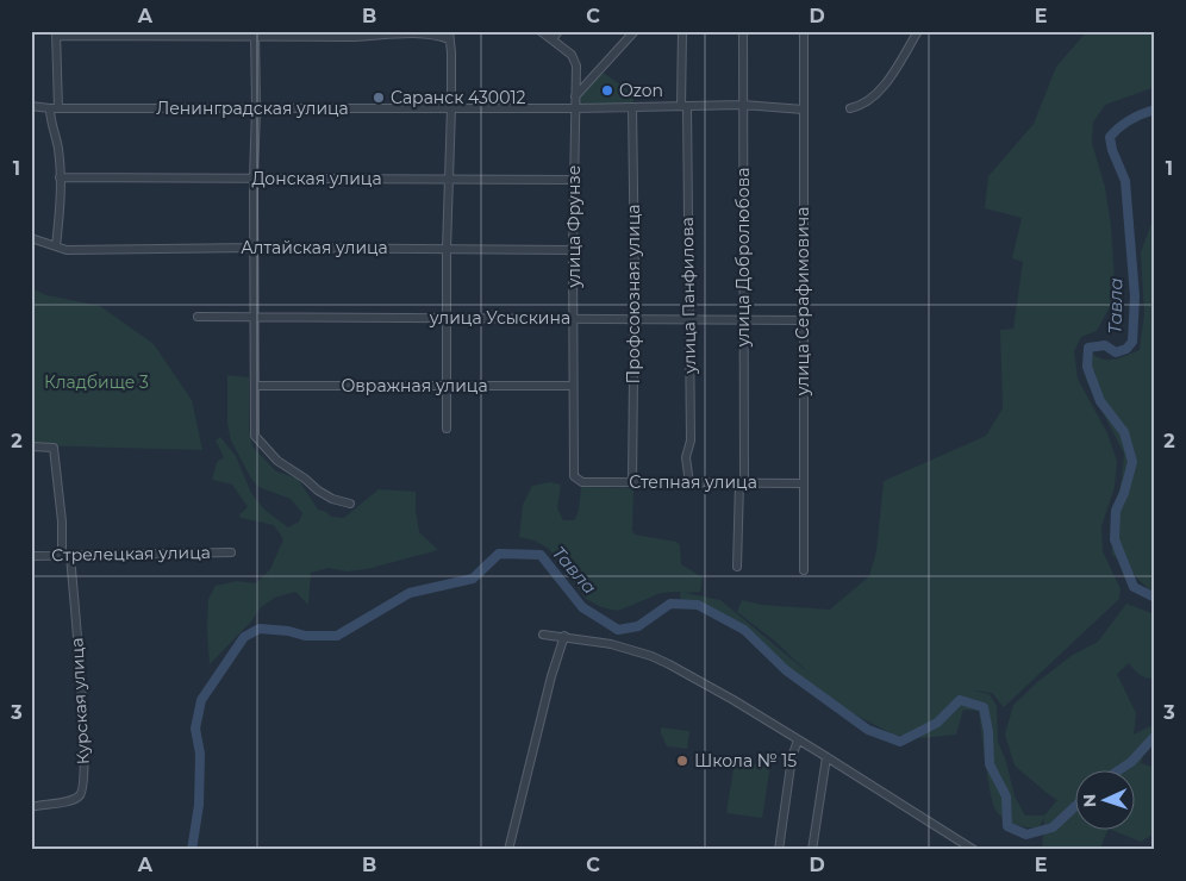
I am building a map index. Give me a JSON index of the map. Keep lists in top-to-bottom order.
{
  "streets": {
    "street": [
      "Ленинградская улица",
      "Донская улица",
      "улица Фрунзе",
      "Алтайская улица",
      "улица Добролюбова",
      "Профсоюзная улица",
      "улица Панфилова",
      "улица Серафимовича",
      "улица Усыскина",
      "Овражная улица",
      "Степная улица",
      "Стрелецкая улица",
      "Курская улица"
    ]
  },
  "crossings": [
    ["Ленинградская улица", "улица Фрунзе"],
    ["Ленинградская улица", "улица Добролюбова"],
    ["Ленинградская улица", "Профсоюзная улица"],
    ["Ленинградская улица", "улица Панфилова"],
    ["Ленинградская улица", "улица Серафимовича"],
    ["Донская улица", "улица Фрунзе"],
    ["улица Фрунзе", "Алтайская улица"],
    ["улица Фрунзе", "улица Усыскина"],
    ["улица Фрунзе", "Овражная улица"],
    ["улица Фрунзе", "Степная улица"],
    ["улица Добролюбова", "улица Усыскина"],
    ["улица Добролюбова", "Степная улица"],
    ["Профсоюзная улица", "улица Усыскина"],
    ["Профсоюзная улица", "Степная улица"],
    ["улица Панфилова", "улица Усыскина"],
    ["улица Панфилова", "Степная улица"],
    ["улица Серафимовича", "улица Усыскина"],
    ["улица Серафимовича", "Степная улица"],
    ["Стрелецкая улица", "Курская улица"]
  ],
  "water": ["Тавла"],
  "parks": ["Кладбище 3"],
  "places": ["Ozon", "Саранск 430012", "Школа № 15"],
  "north": "left",
  "grid": {
    "columns": [
      "A",
      "B",
      "C",
      "D",
      "E"
    ],
    "rows": ["1", "2", "3"]
  }
}
